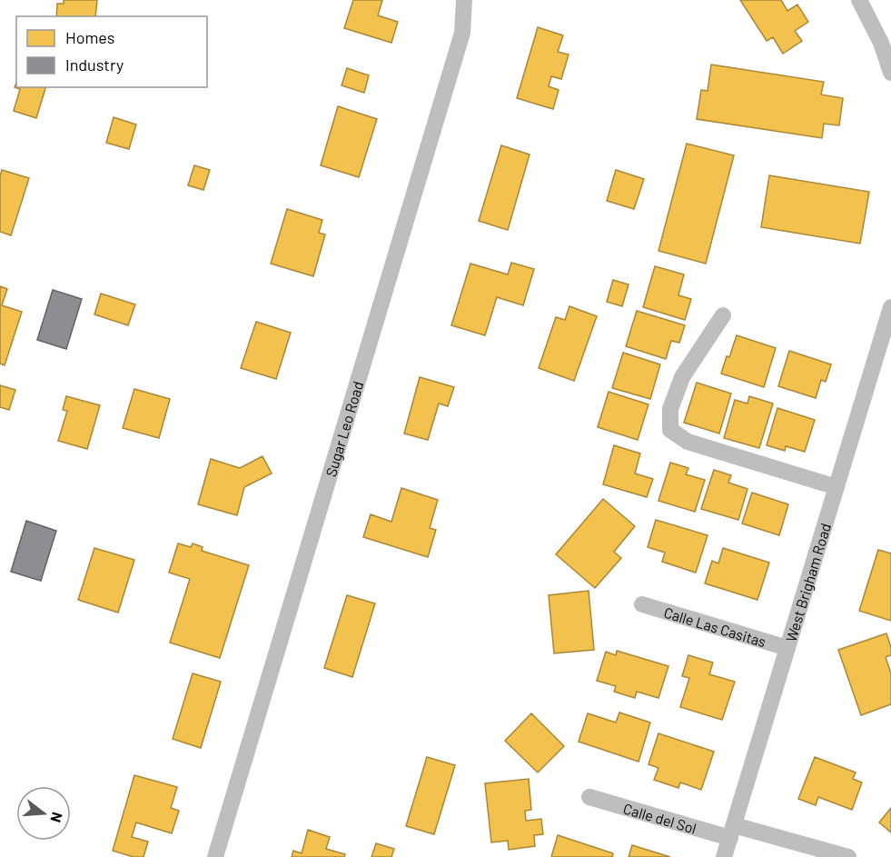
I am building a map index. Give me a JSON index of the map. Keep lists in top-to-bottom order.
{
  "streets": {
    "street": [
      "Sugar Leo Road",
      "West Brigham Road",
      "Calle Las Casitas",
      "Calle del Sol"
    ]
  },
  "crossings": [
    ["West Brigham Road", "Calle Las Casitas"],
    ["West Brigham Road", "Calle del Sol"]
  ],
  "legend": ["Homes", "Industry"],
  "north": "right"
}
